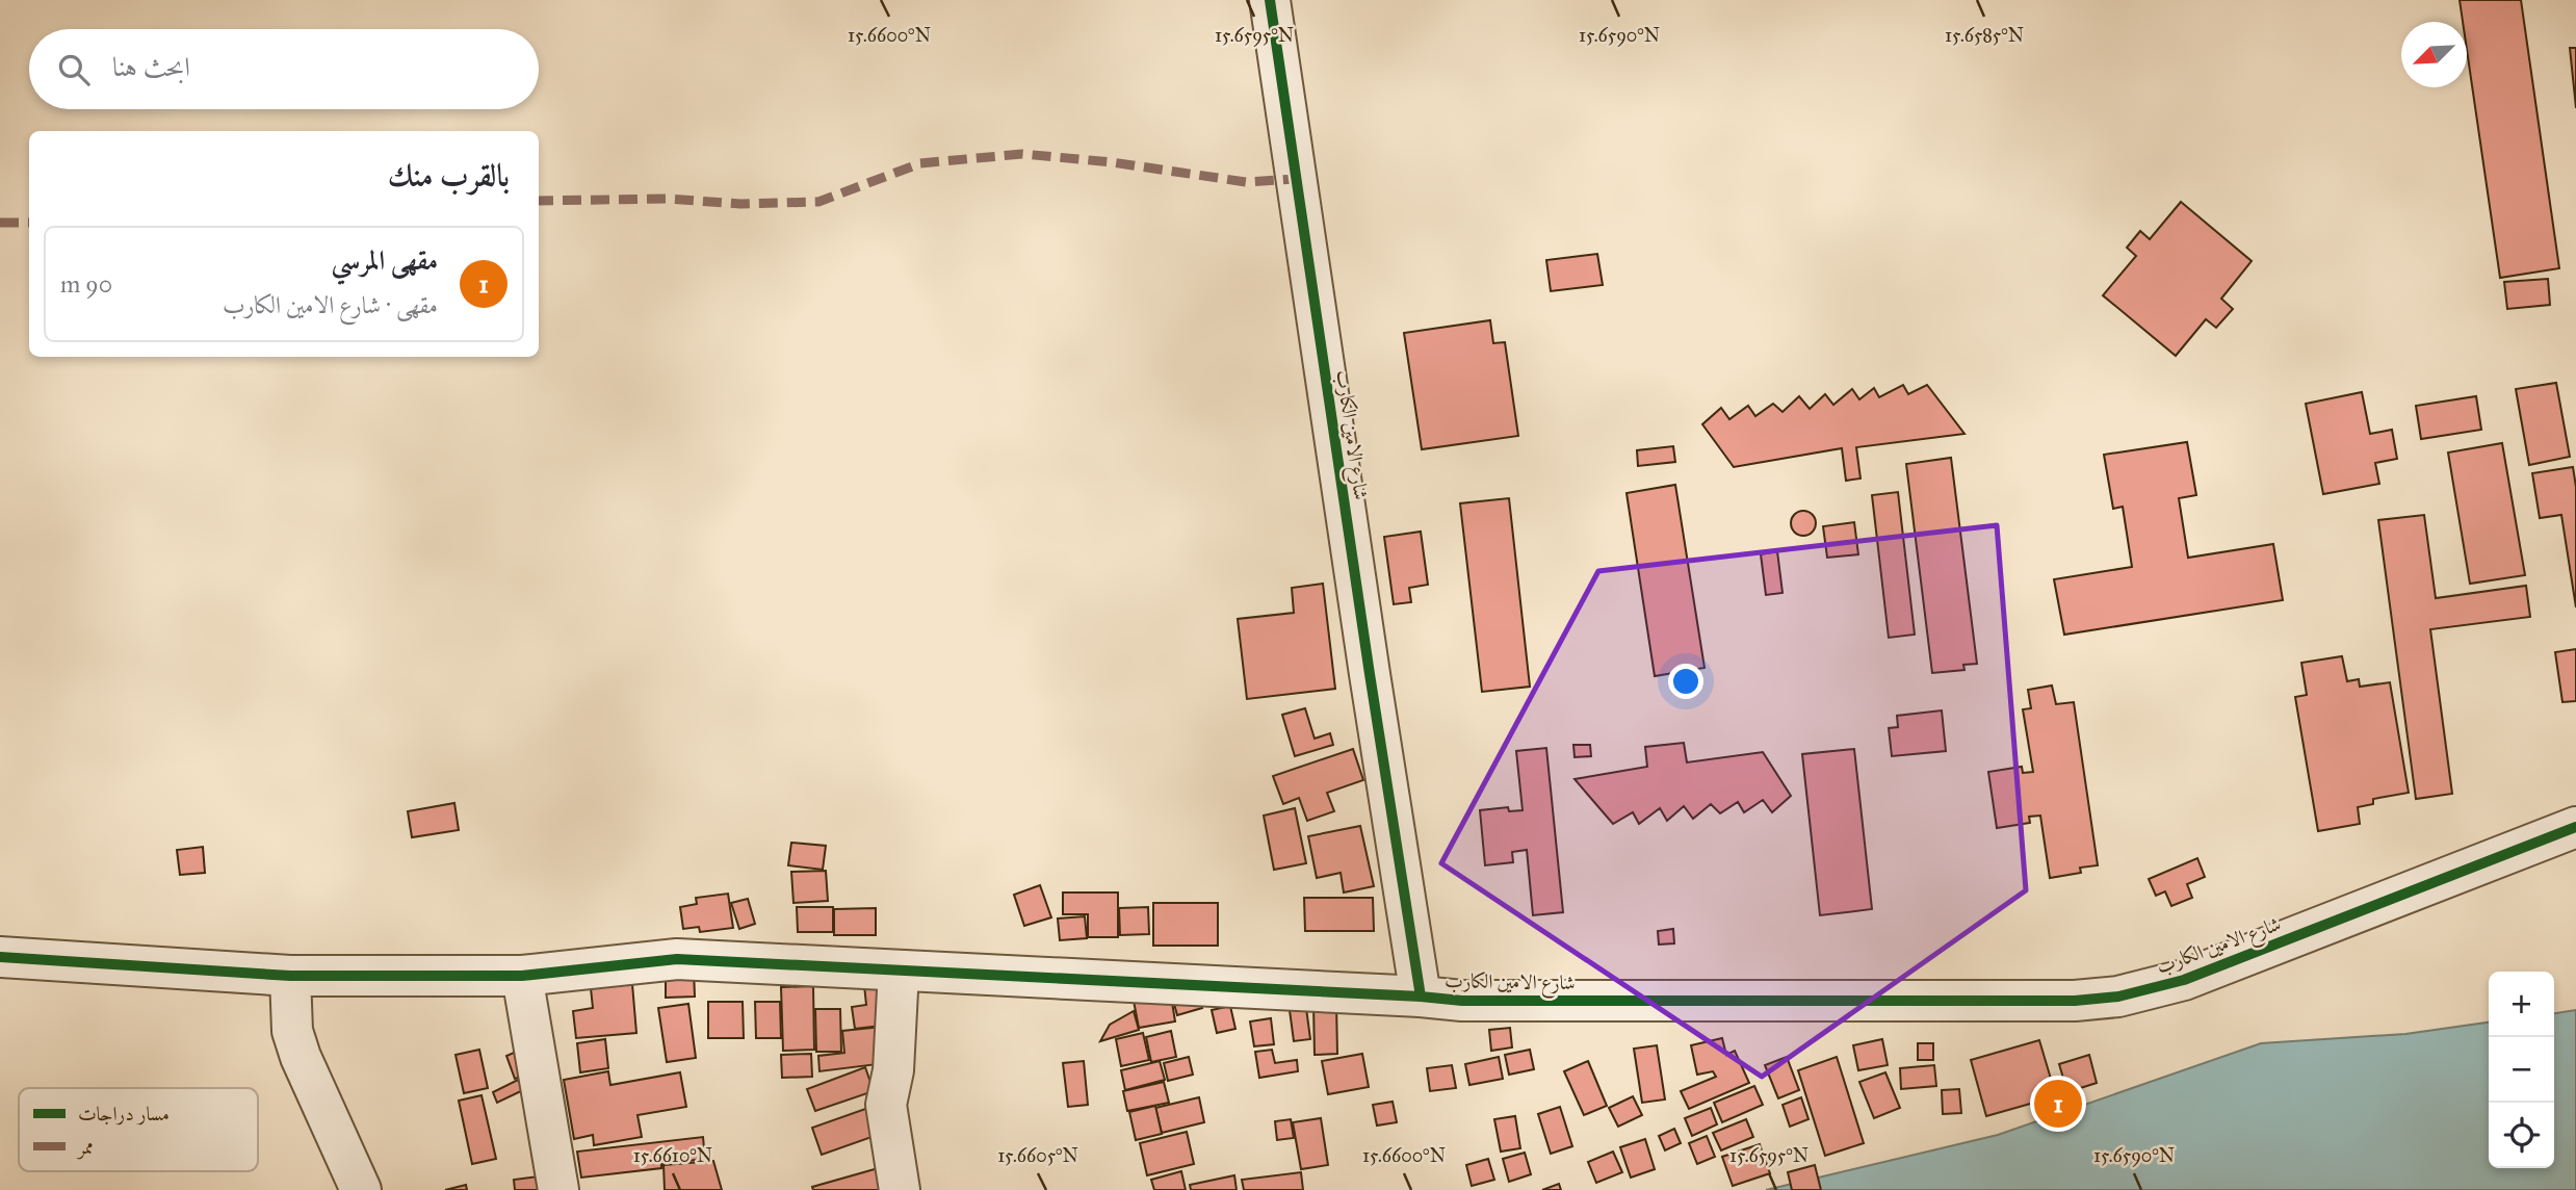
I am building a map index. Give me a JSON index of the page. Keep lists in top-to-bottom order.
{
  "streets": {
    "street": ["شارع الامين الكارب"]
  },
  "legend": ["مسار دراجات", "ممر"],
  "north": "bottom left",
  "page": {
    "search": "ابحث هنا",
    "heading": "بالقرب منك",
    "list": [
      {
        "mark": "1",
        "name": "مقهى المرسي",
        "note": "مقهى · شارع الامين الكارب",
        "value": "90 m"
      }
    ],
    "map_buttons": ["+", "−"],
    "pins": "1"
  },
  "coordinates": [
    "15.6600°N",
    "15.6595°N",
    "15.6590°N",
    "15.6585°N",
    "15.6610°N",
    "15.6605°N"
  ]
}
